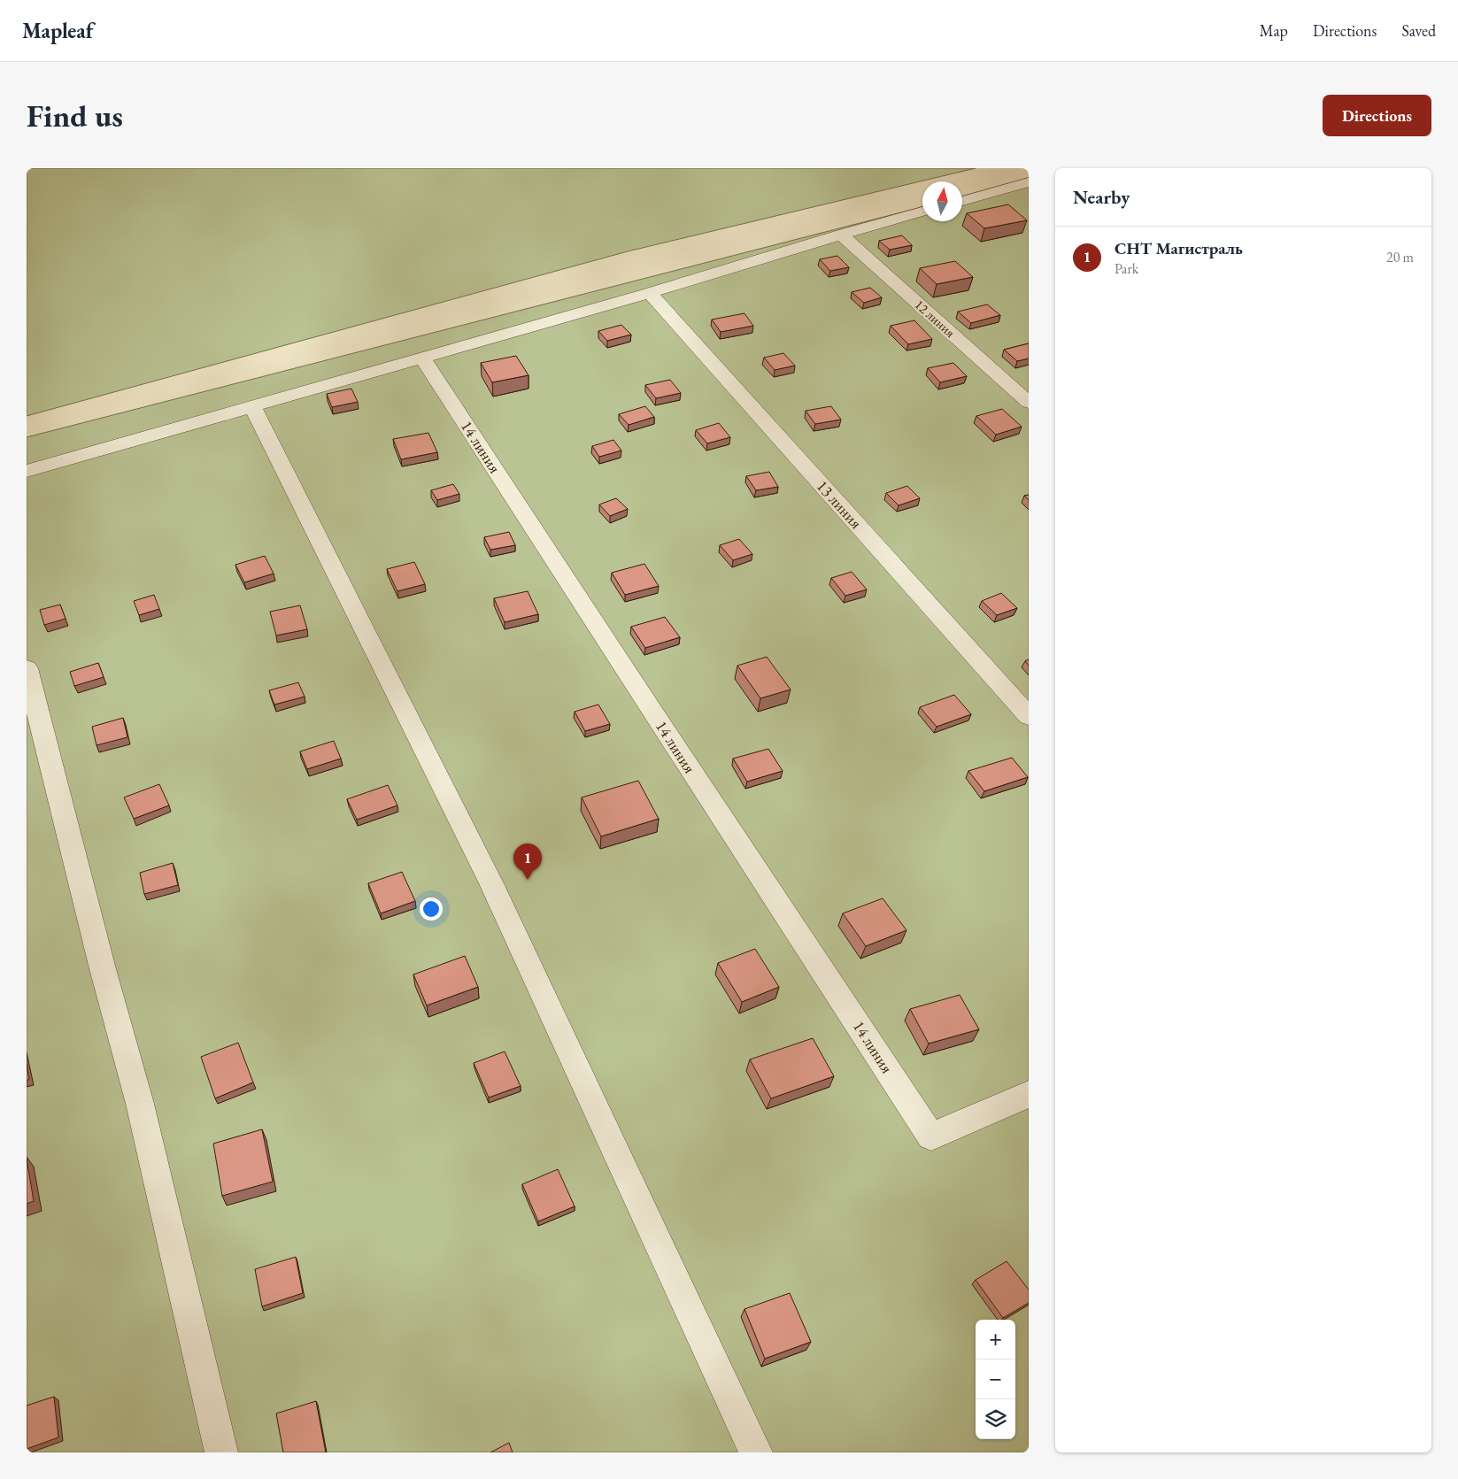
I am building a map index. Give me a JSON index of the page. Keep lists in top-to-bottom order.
{
  "streets": {
    "street": ["12 линия", "14 линия", "13 линия"]
  },
  "north": "top",
  "page": {
    "header": "Mapleaf",
    "nav": ["Map", "Directions", "Saved"],
    "buttons": "Directions",
    "title": "Find us",
    "heading": "Nearby",
    "list": [
      {
        "mark": "1",
        "name": "СНТ Магистраль",
        "note": "Park",
        "value": "20 m"
      }
    ],
    "pins": "1",
    "map_buttons": ["+", "−"]
  }
}
